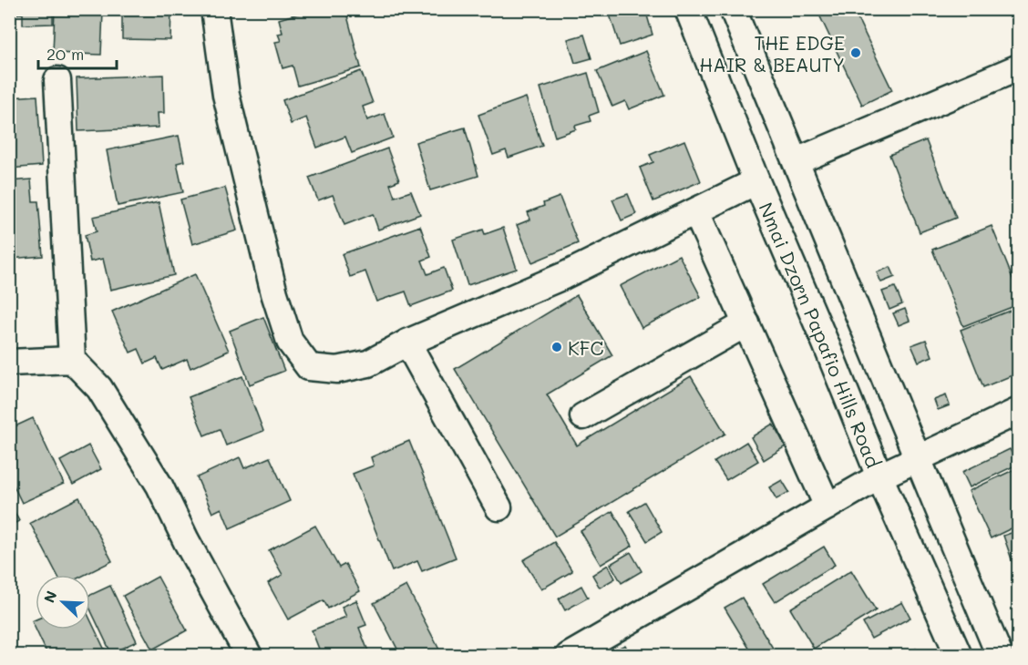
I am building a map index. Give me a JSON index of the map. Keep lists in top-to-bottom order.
{
  "streets": {
    "street": ["Nmai Dzorn Papafio Hills Road"]
  },
  "places": ["THE EDGE HAIR & BEAUTY", "KFC"],
  "scale_bar": "20 m",
  "north": "top left"
}
